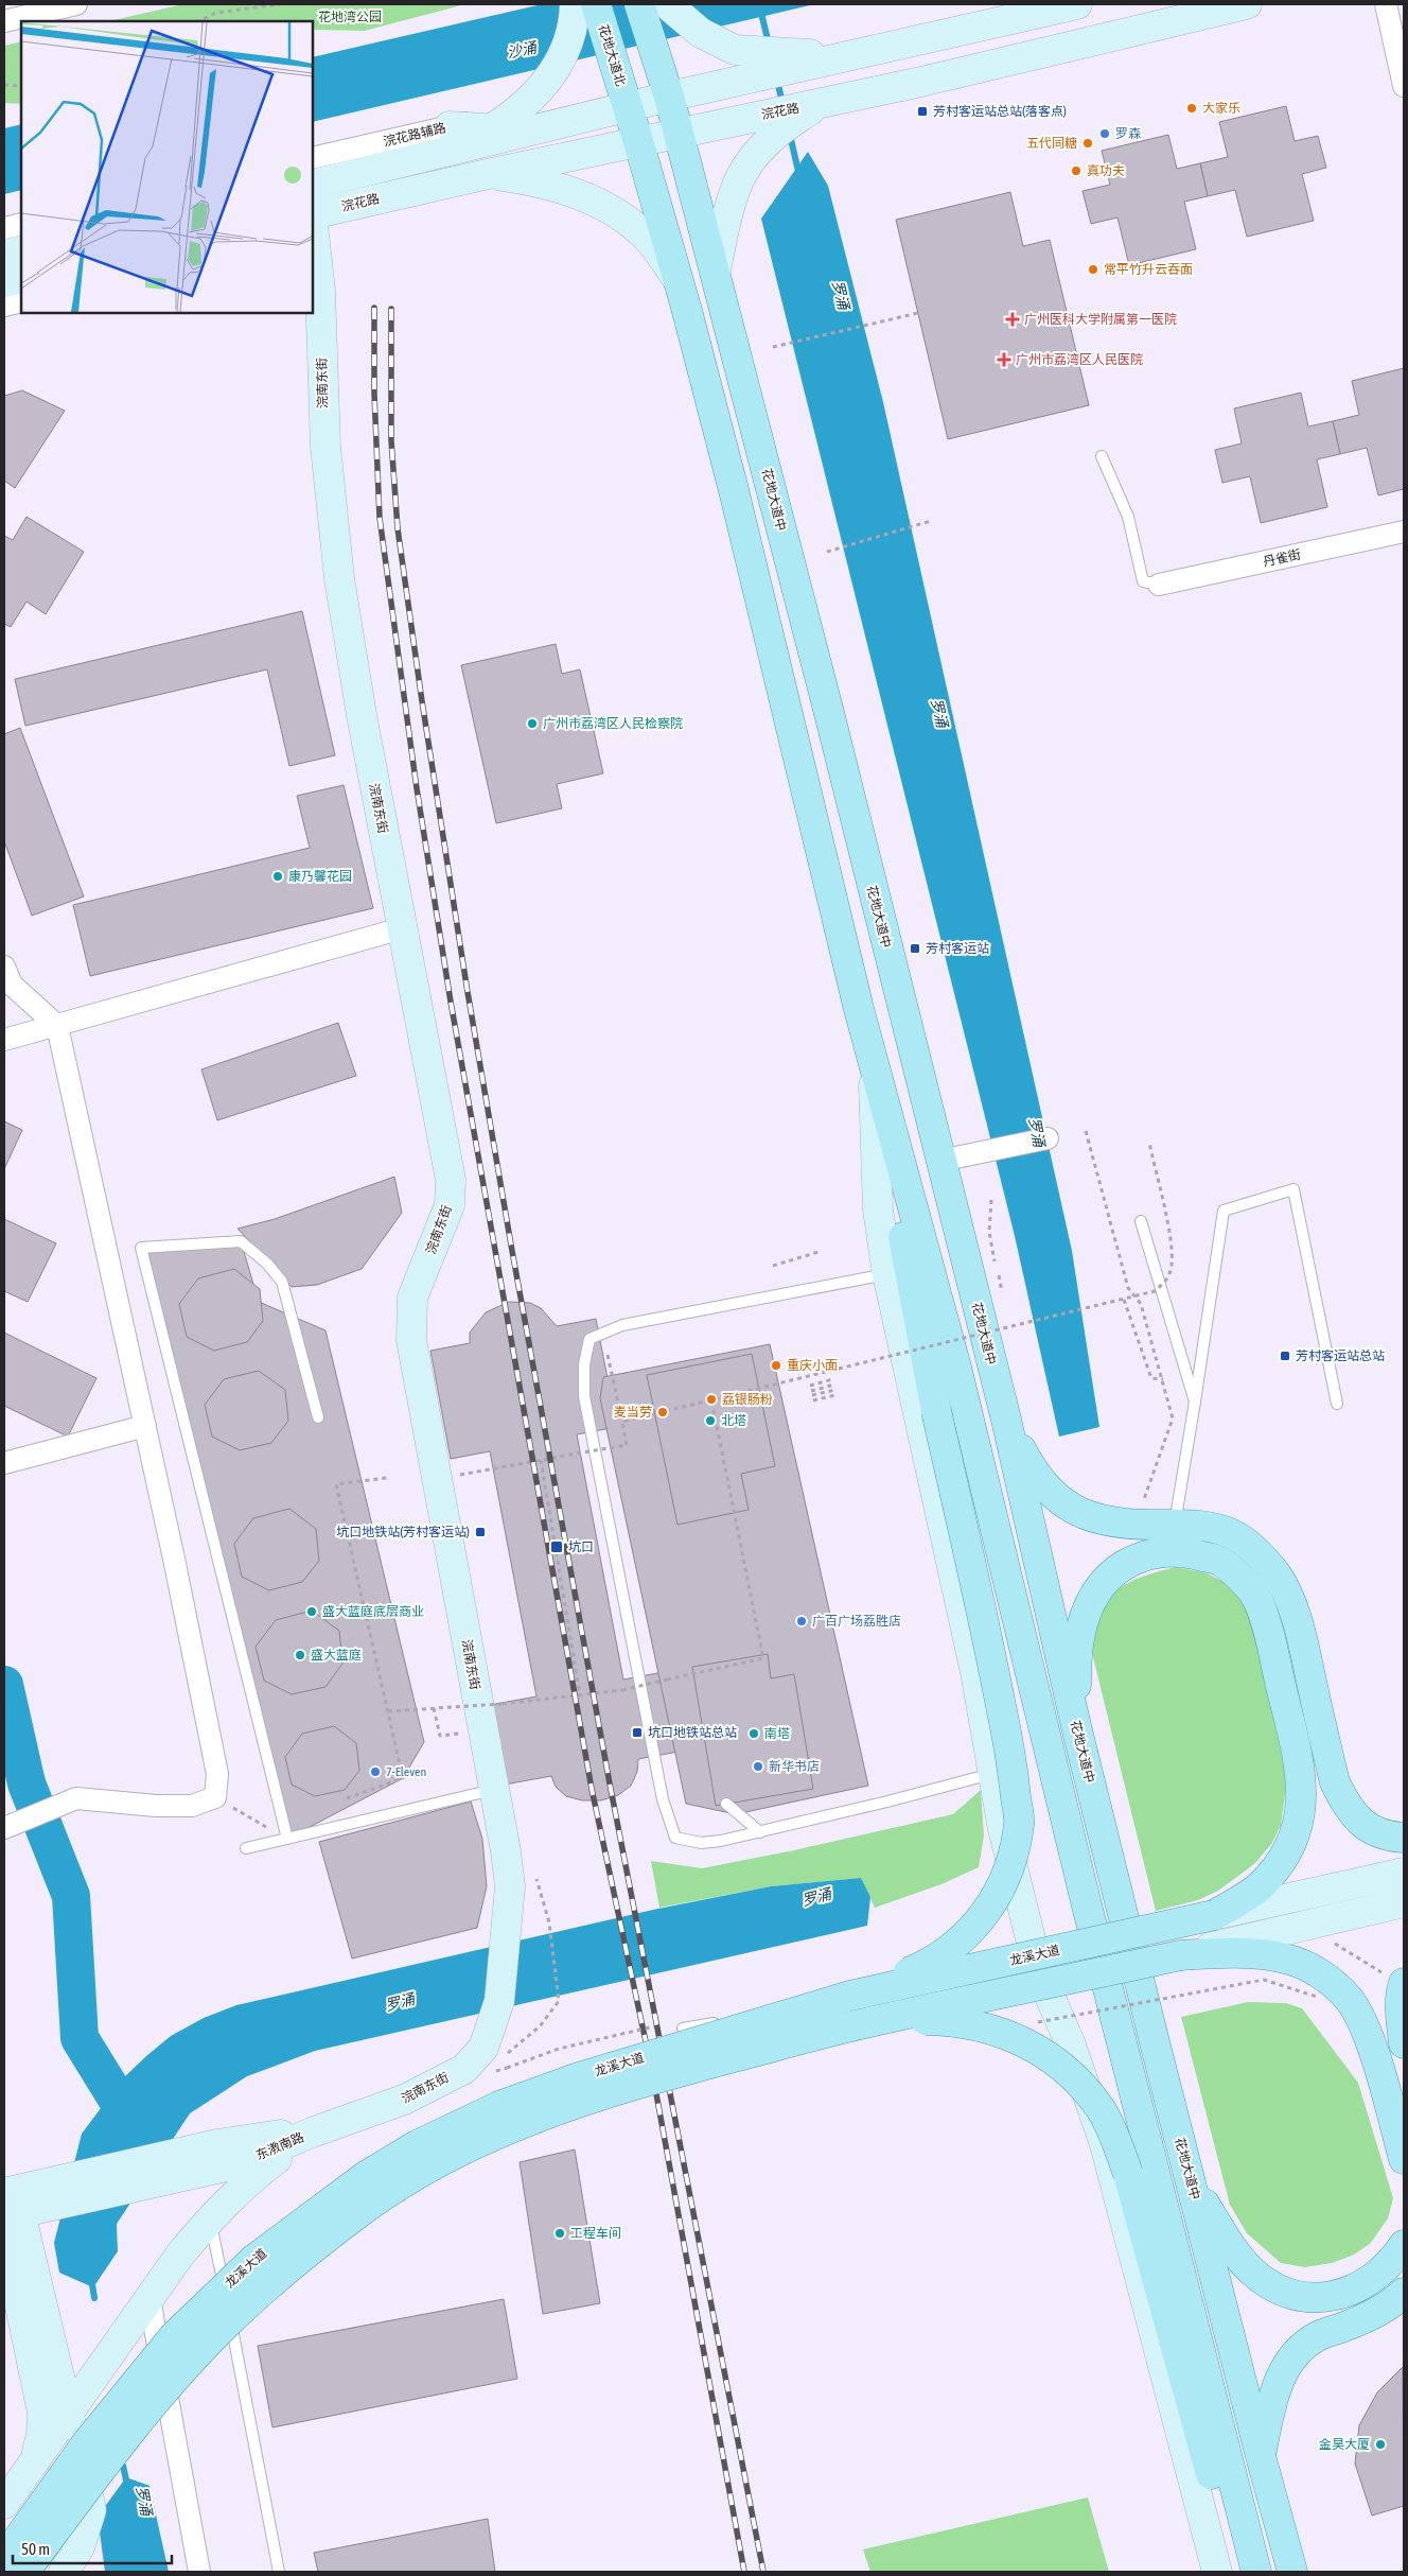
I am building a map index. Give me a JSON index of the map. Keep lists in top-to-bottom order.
{
  "streets": {
    "main road": ["花地大道北", "花地大道中", "龙溪大道"],
    "street": [
      "浣花路",
      "浣花路辅路",
      "浣南东街",
      "丹雀街",
      "东漖南路"
    ]
  },
  "crossings": [
    ["浣花路", "花地大道中"],
    ["浣南东街", "东漖南路"]
  ],
  "water": ["沙涌", "罗涌"],
  "parks": ["花地湾公园"],
  "places": {
    "other": [
      "大家乐",
      "罗森",
      "五代同糖",
      "真功夫",
      "常平竹升云吞面",
      "广州市荔湾区人民检察院",
      "康乃馨花园",
      "重庆小面",
      "荔银肠粉",
      "麦当劳",
      "北塔",
      "盛大蓝庭底层商业",
      "广百广场荔胜店",
      "盛大蓝庭",
      "南塔",
      "新华书店",
      "7-Eleven",
      "工程车间",
      "金昊大厦"
    ],
    "transit": [
      "芳村客运站总站(落客点)",
      "芳村客运站",
      "芳村客运站总站",
      "坑口地铁站(芳村客运站)",
      "坑口",
      "坑口地铁站总站"
    ],
    "health": ["广州医科大学附属第一医院", "广州市荔湾区人民医院"]
  },
  "scale_bar": "50 m"
}
